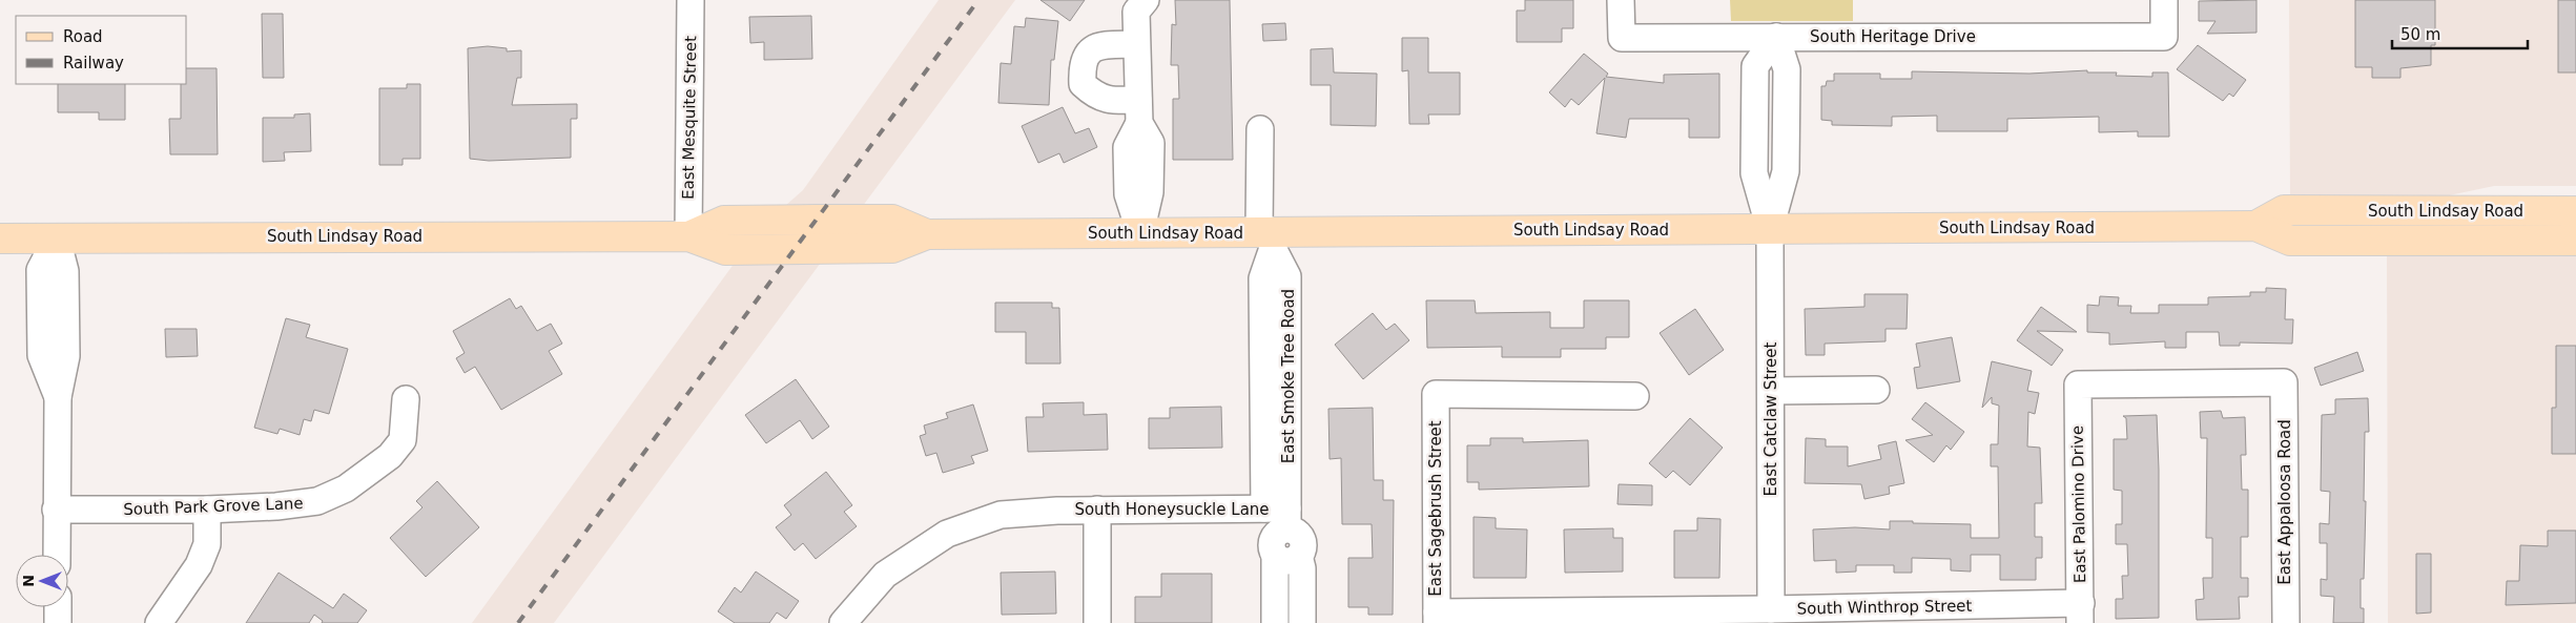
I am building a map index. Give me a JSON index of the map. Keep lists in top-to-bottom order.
{
  "streets": {
    "main road": ["South Lindsay Road"],
    "street": [
      "South Heritage Drive",
      "East Mesquite Street",
      "East Smoke Tree Road",
      "East Catclaw Street",
      "East Appaloosa Road",
      "East Palomino Drive",
      "South Park Grove Lane",
      "East Sagebrush Street",
      "South Honeysuckle Lane",
      "South Winthrop Street"
    ]
  },
  "crossings": [
    ["South Heritage Drive", "East Catclaw Street"],
    ["East Mesquite Street", "South Lindsay Road"],
    ["South Lindsay Road", "East Smoke Tree Road"],
    ["South Lindsay Road", "East Catclaw Street"],
    ["East Smoke Tree Road", "South Honeysuckle Lane"],
    ["East Catclaw Street", "South Winthrop Street"],
    ["East Appaloosa Road", "East Palomino Drive"],
    ["East Palomino Drive", "South Winthrop Street"],
    ["East Sagebrush Street", "South Winthrop Street"]
  ],
  "legend": ["Road", "Railway"],
  "scale_bar": "50 m",
  "north": "left"
}
